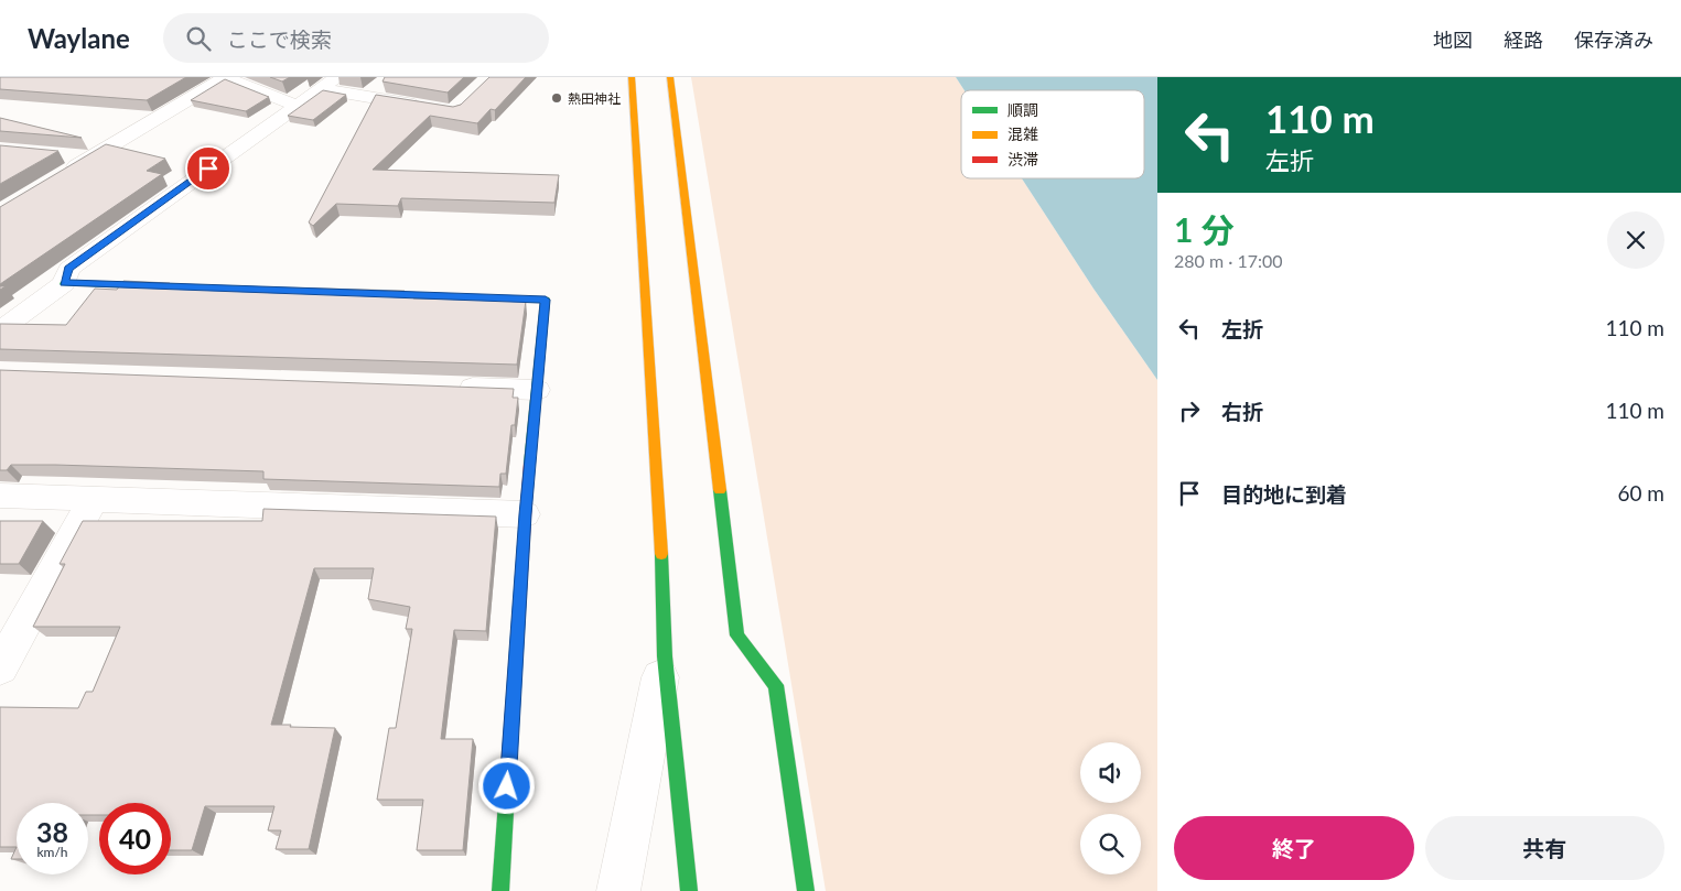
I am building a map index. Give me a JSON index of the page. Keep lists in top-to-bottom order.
{
  "places": ["熱田神社"],
  "legend": ["順調", "混雑", "渋滞"],
  "page": {
    "header": "Waylane",
    "search": "ここで検索",
    "nav": ["地図", "経路", "保存済み"],
    "turn": ["110 m", "左折"],
    "heading": ["1 分", "280 m · 17:00"],
    "list": [
      {
        "name": "左折",
        "value": "110 m"
      },
      {
        "name": "右折",
        "value": "110 m"
      },
      {
        "name": "目的地に到着",
        "value": "60 m"
      }
    ],
    "speed": "38 km/h",
    "limit": "40",
    "buttons": ["終了", "共有"]
  }
}
